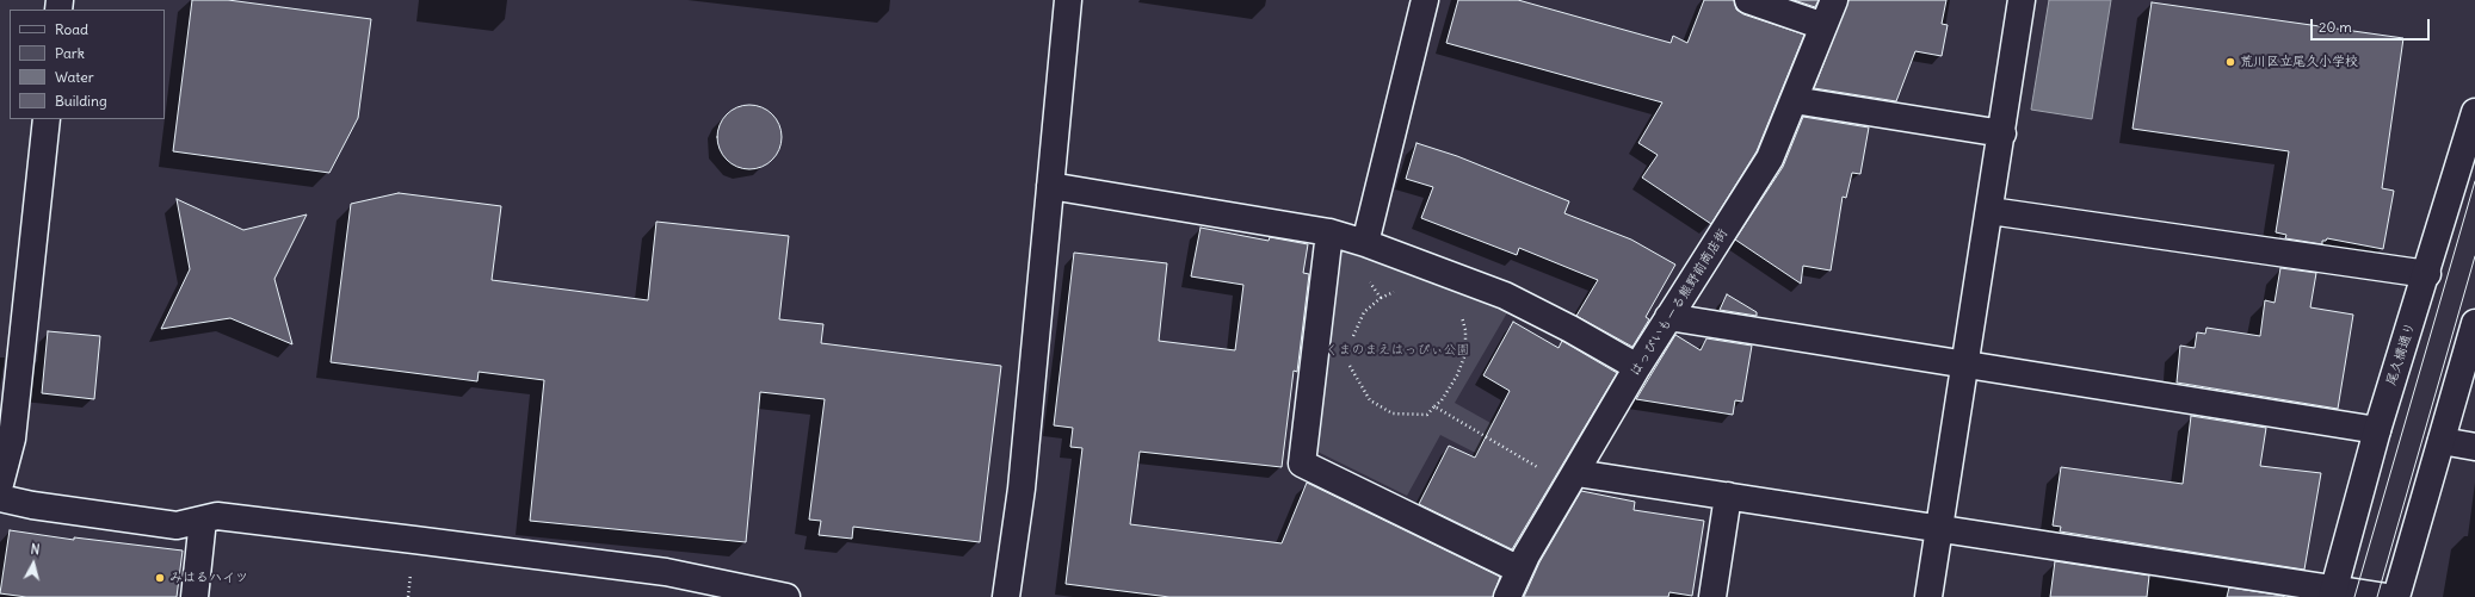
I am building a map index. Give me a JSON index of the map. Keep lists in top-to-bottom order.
{
  "streets": {
    "street": ["はっぴいもーる熊野前商店街", "尾久橋通り"]
  },
  "parks": ["くまのまえはっぴぃ公園"],
  "places": ["荒川区立尾久小学校", "みはるハイツ"],
  "legend": [
    "Road",
    "Park",
    "Water",
    "Building"
  ],
  "scale_bar": "20 m",
  "north": "top"
}
